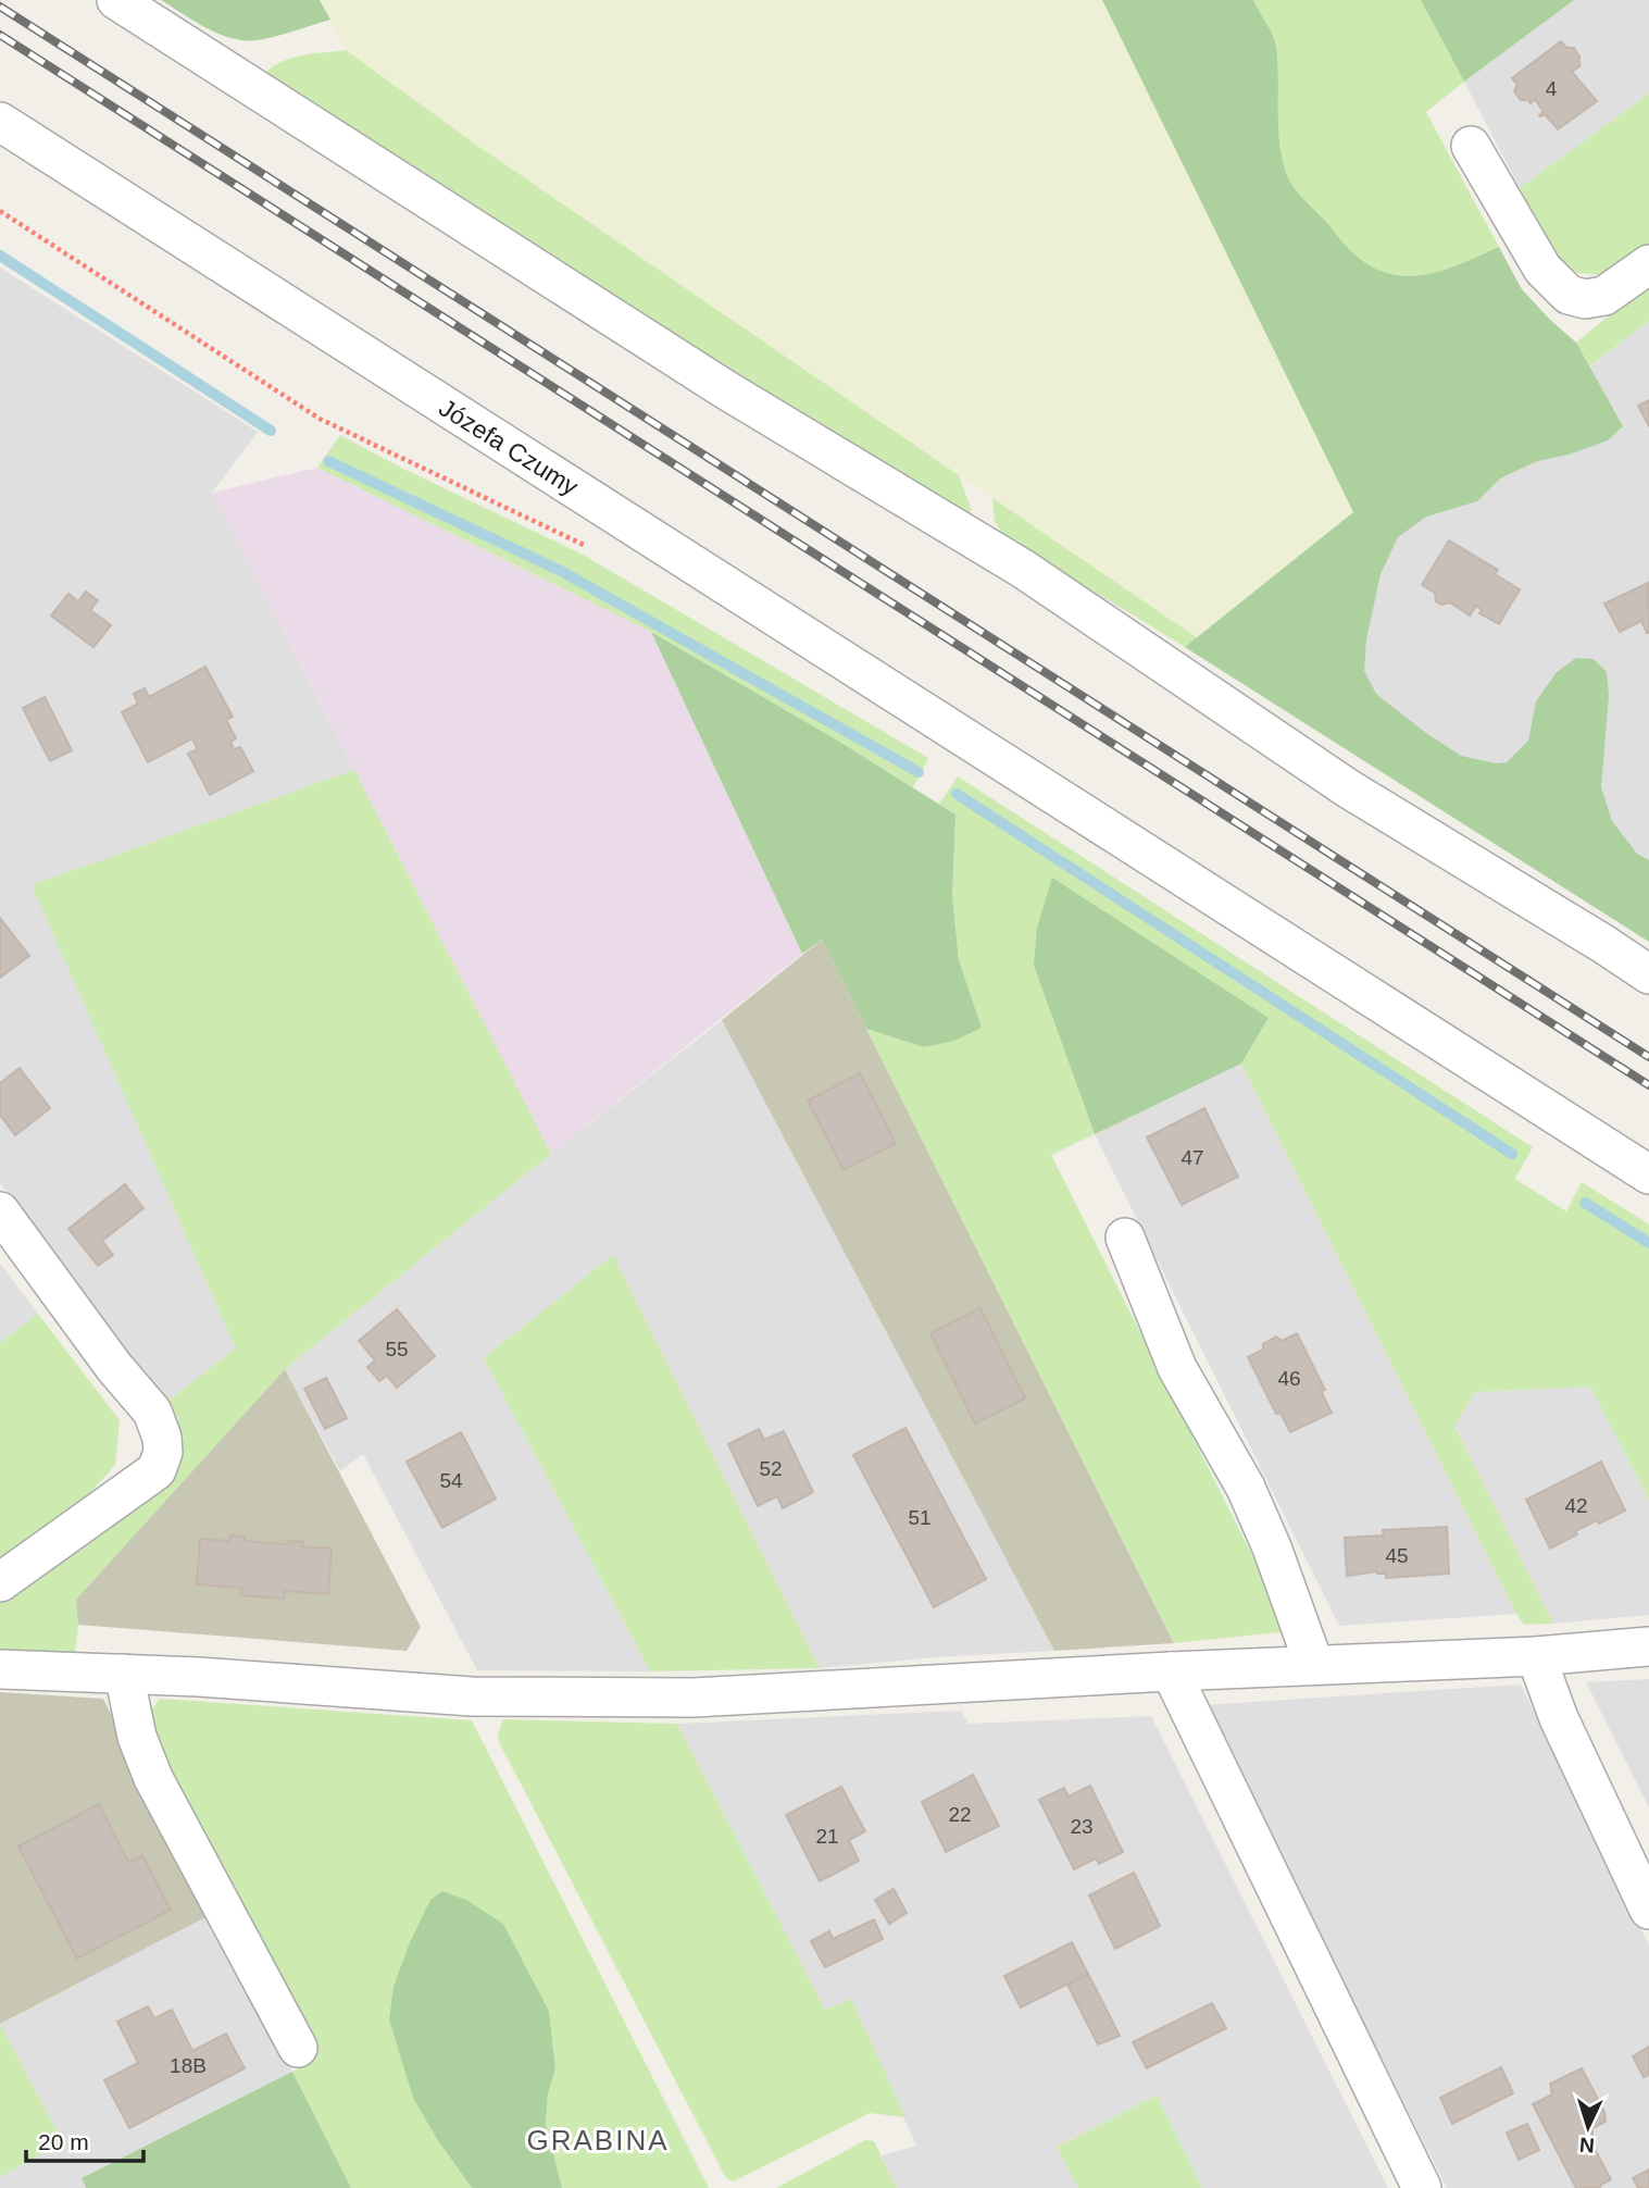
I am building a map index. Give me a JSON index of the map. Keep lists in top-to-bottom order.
{
  "streets": {
    "street": ["Józefa Czumy"]
  },
  "districts": ["GRABINA"],
  "house_numbers": [
    "4",
    "47",
    "55",
    "46",
    "52",
    "54",
    "42",
    "51",
    "45",
    "22",
    "23",
    "21",
    "18B"
  ],
  "scale_bar": "20 m",
  "north": "bottom"
}
